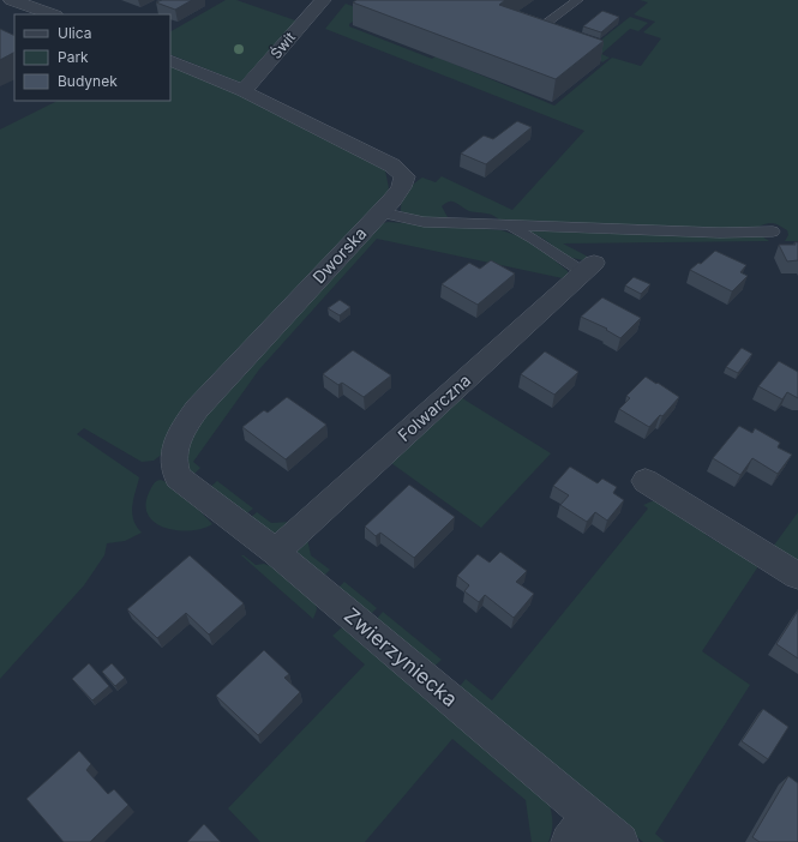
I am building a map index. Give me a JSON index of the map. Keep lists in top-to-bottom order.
{
  "streets": {
    "street": [
      "Świt",
      "Dworska",
      "Folwarczna",
      "Zwierzyniecka"
    ]
  },
  "crossings": [
    ["Świt", "Dworska"],
    ["Dworska", "Zwierzyniecka"],
    ["Folwarczna", "Zwierzyniecka"]
  ],
  "legend": ["Ulica", "Park", "Budynek"]
}
